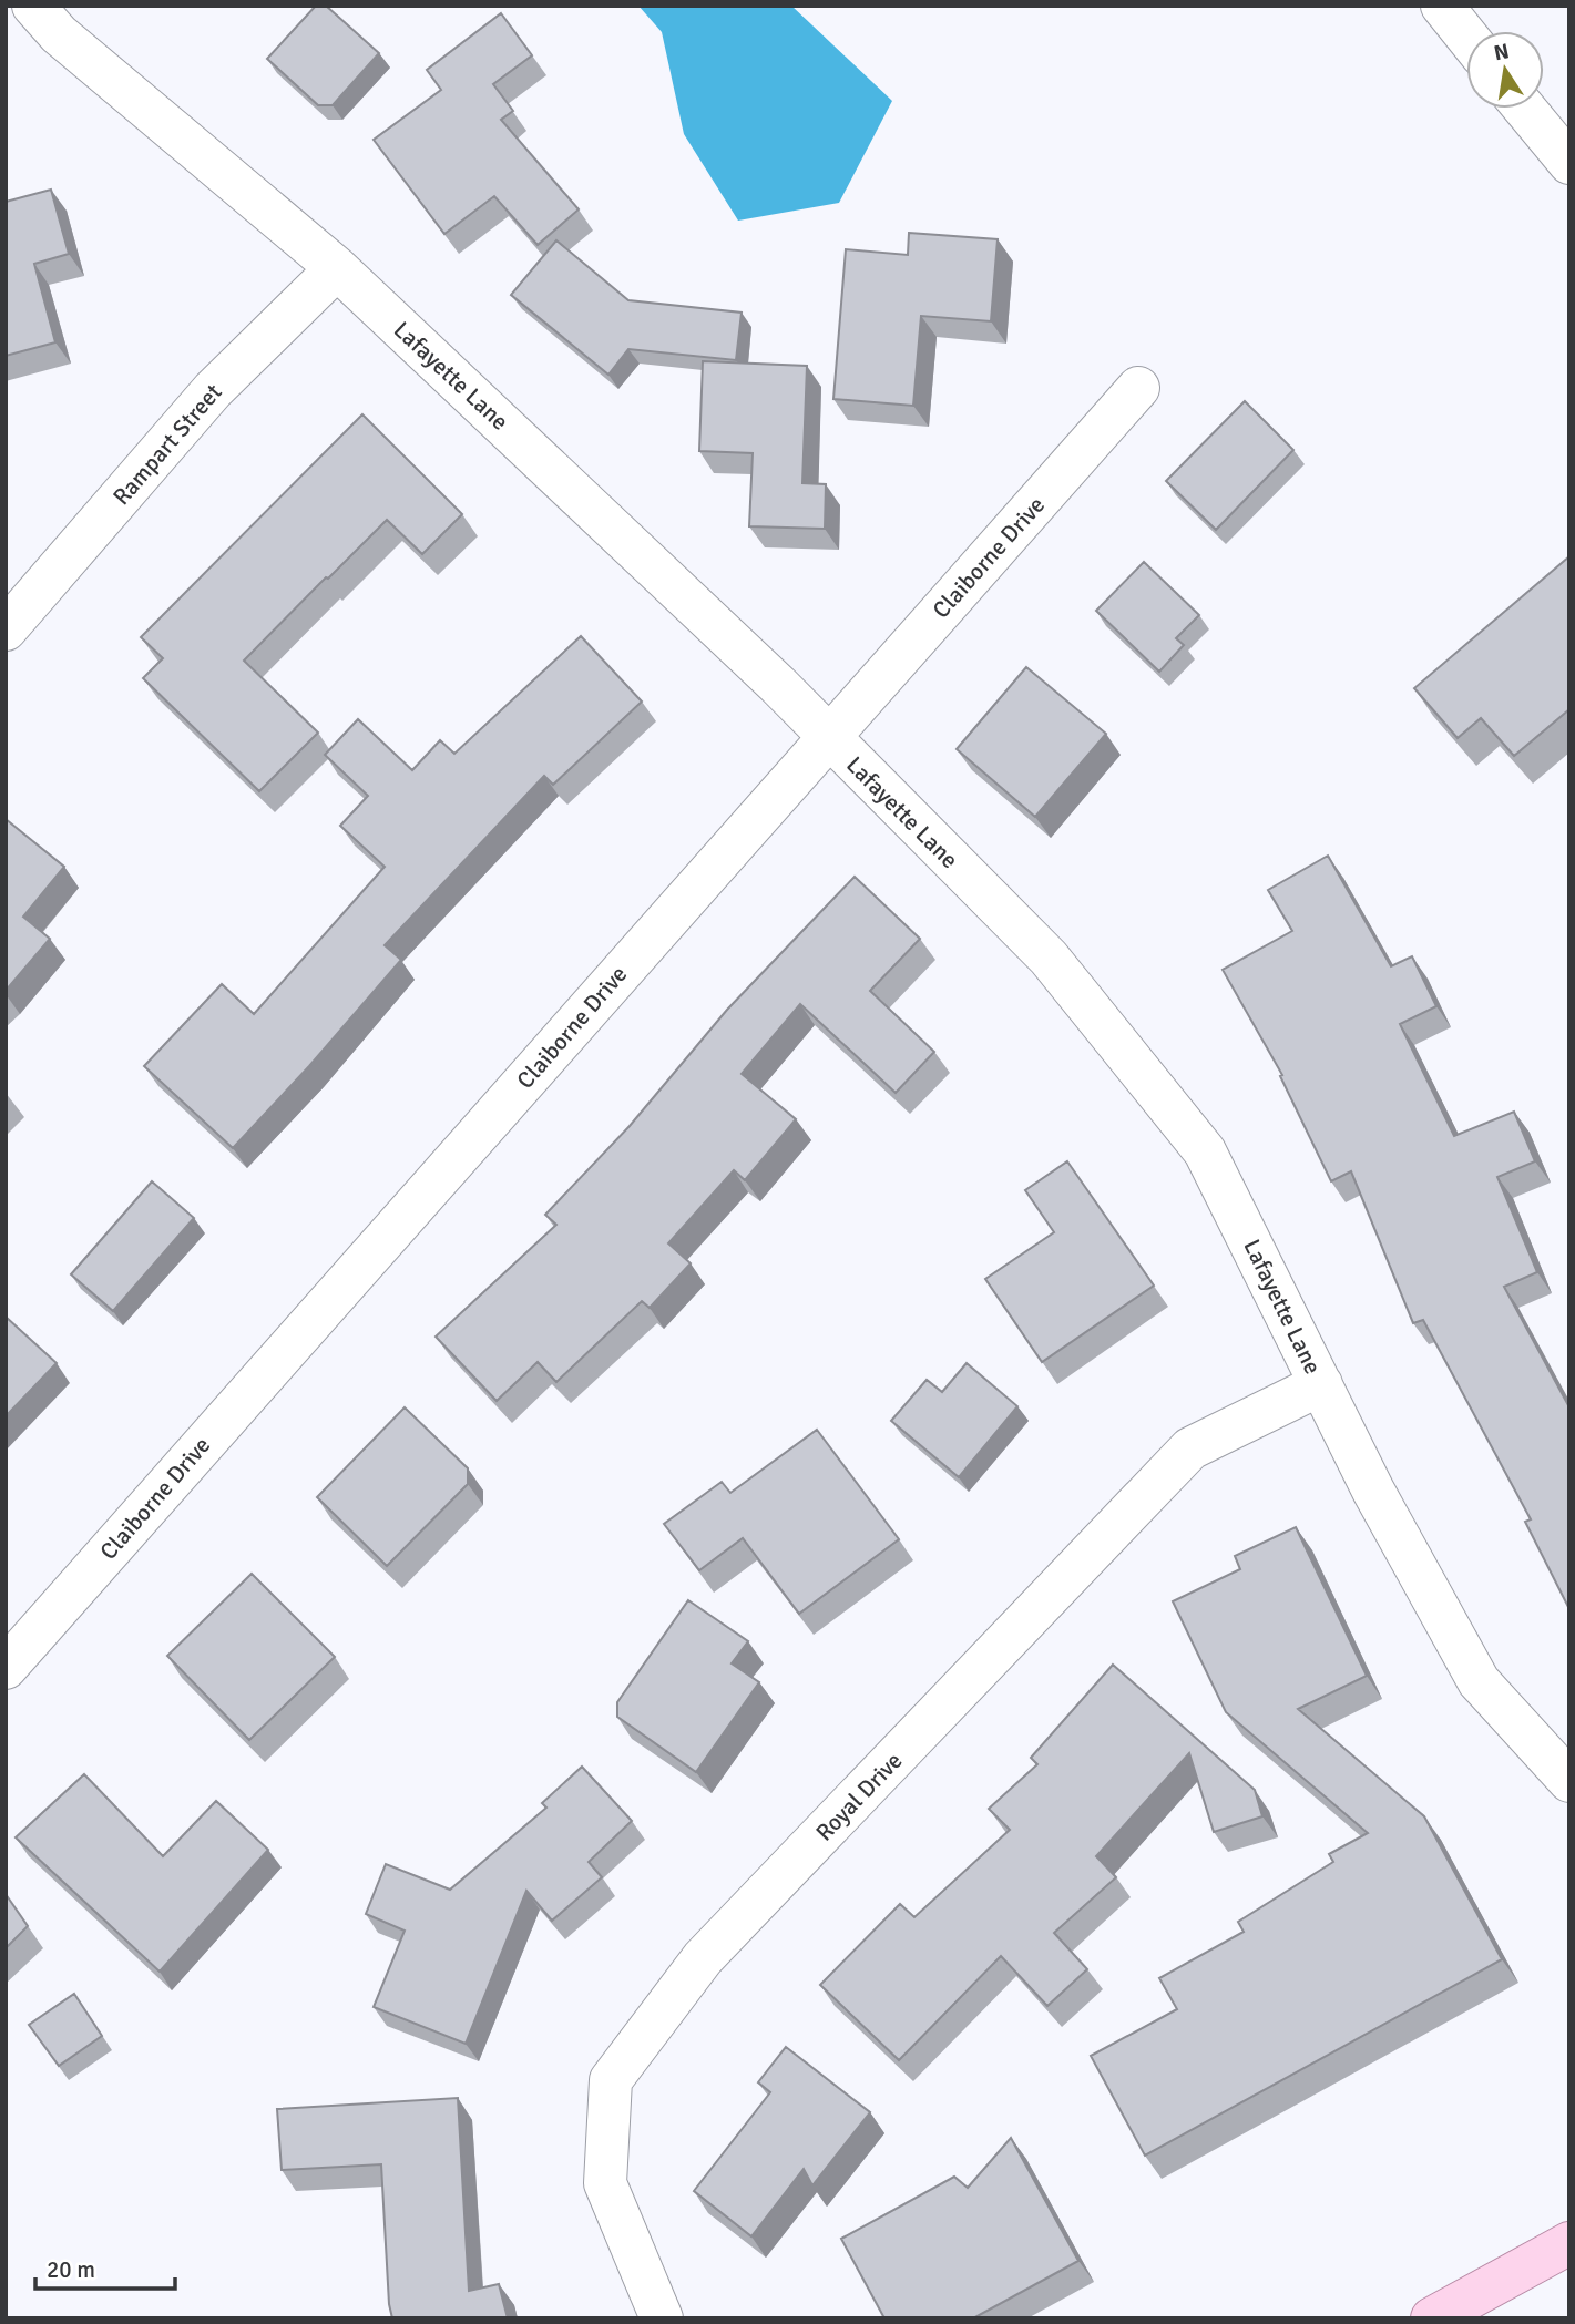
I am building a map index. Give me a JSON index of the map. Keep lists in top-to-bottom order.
{
  "streets": {
    "street": [
      "Lafayette Lane",
      "Rampart Street",
      "Claiborne Drive",
      "Royal Drive"
    ]
  },
  "crossings": [
    ["Lafayette Lane", "Rampart Street"],
    ["Lafayette Lane", "Claiborne Drive"],
    ["Lafayette Lane", "Royal Drive"]
  ],
  "scale_bar": "20 m",
  "north": "top"
}
